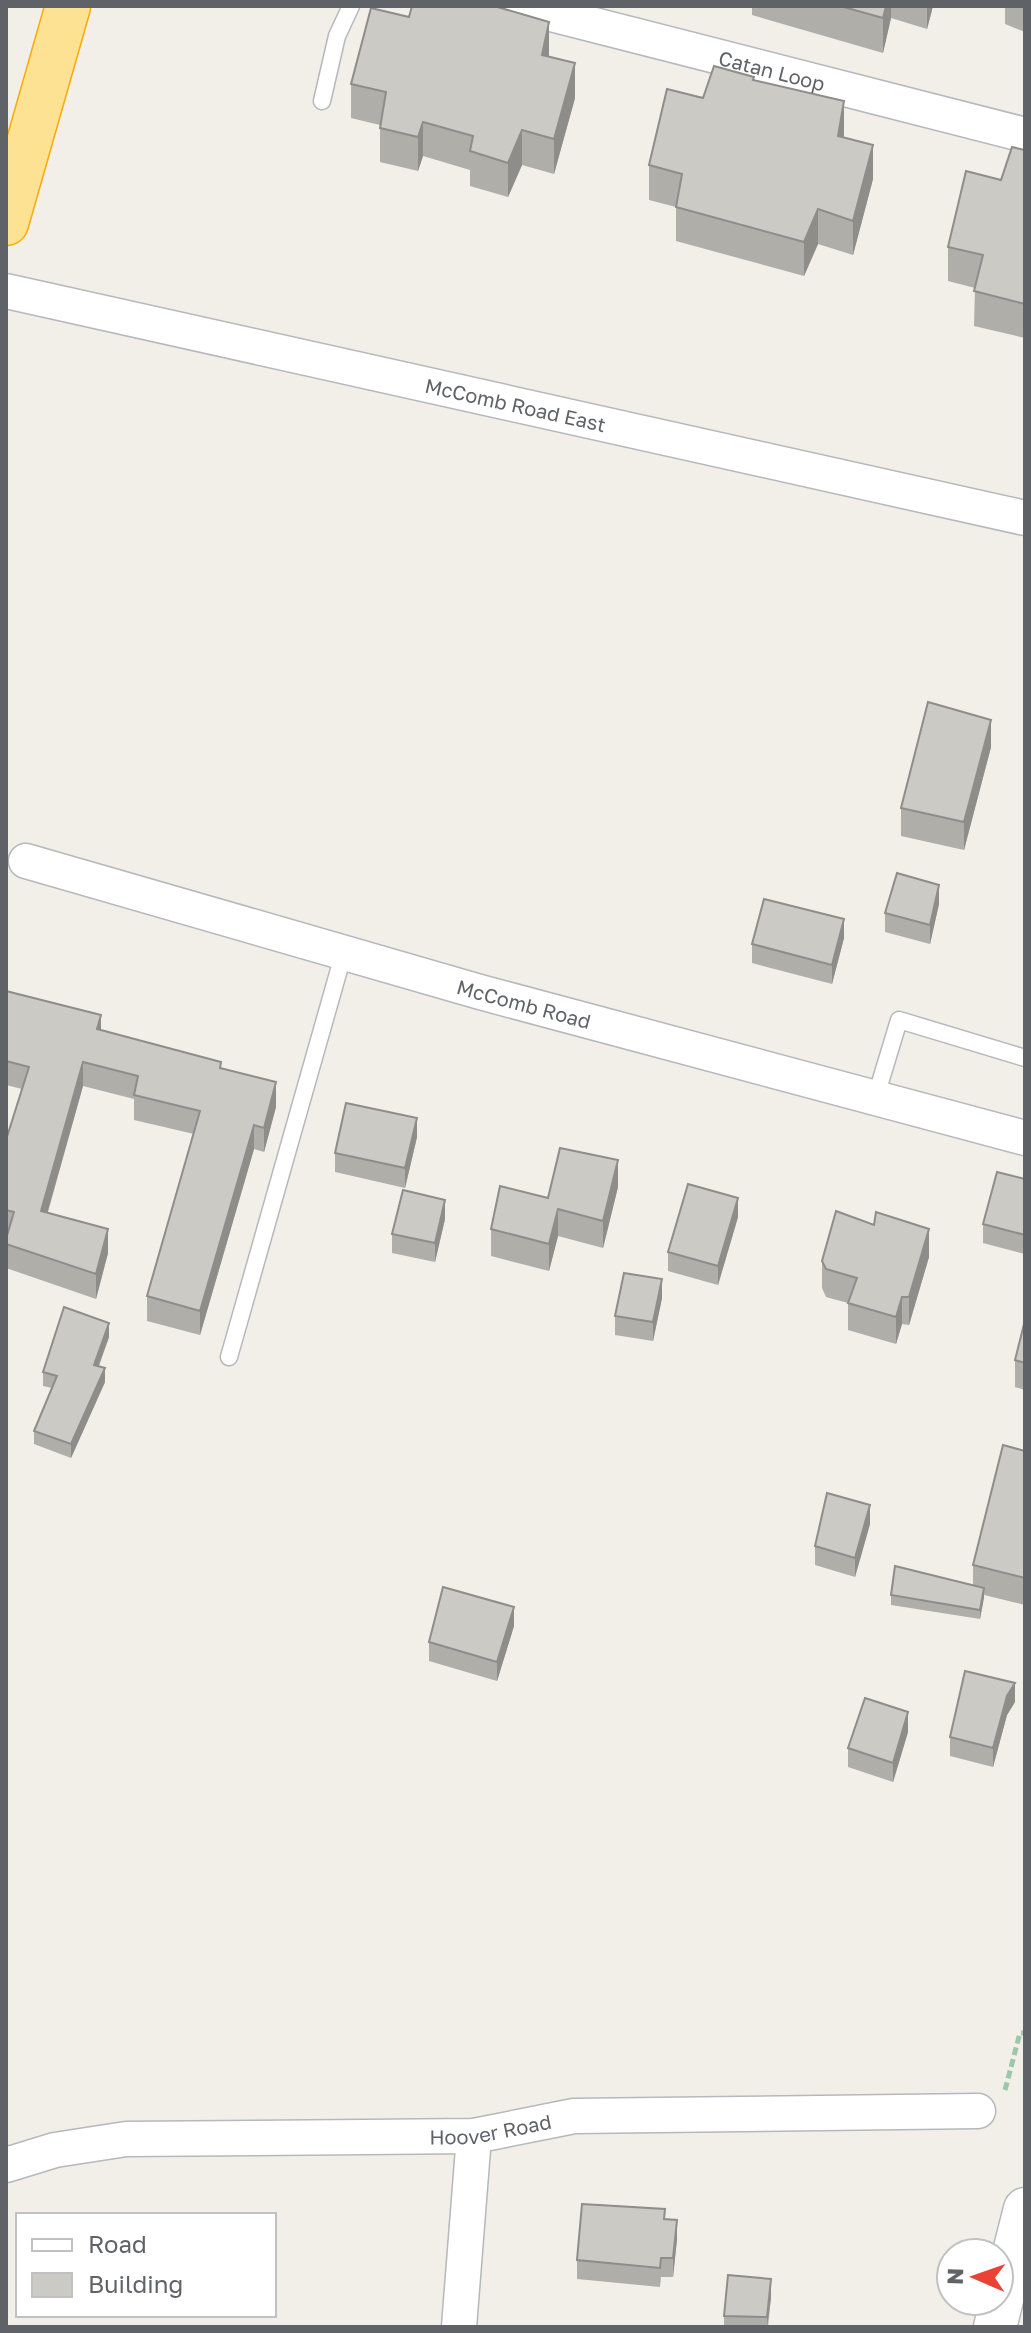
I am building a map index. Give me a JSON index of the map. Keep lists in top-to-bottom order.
{
  "streets": {
    "street": [
      "Catan Loop",
      "McComb Road East",
      "McComb Road",
      "Hoover Road"
    ]
  },
  "legend": ["Road", "Building"],
  "north": "left"
}
